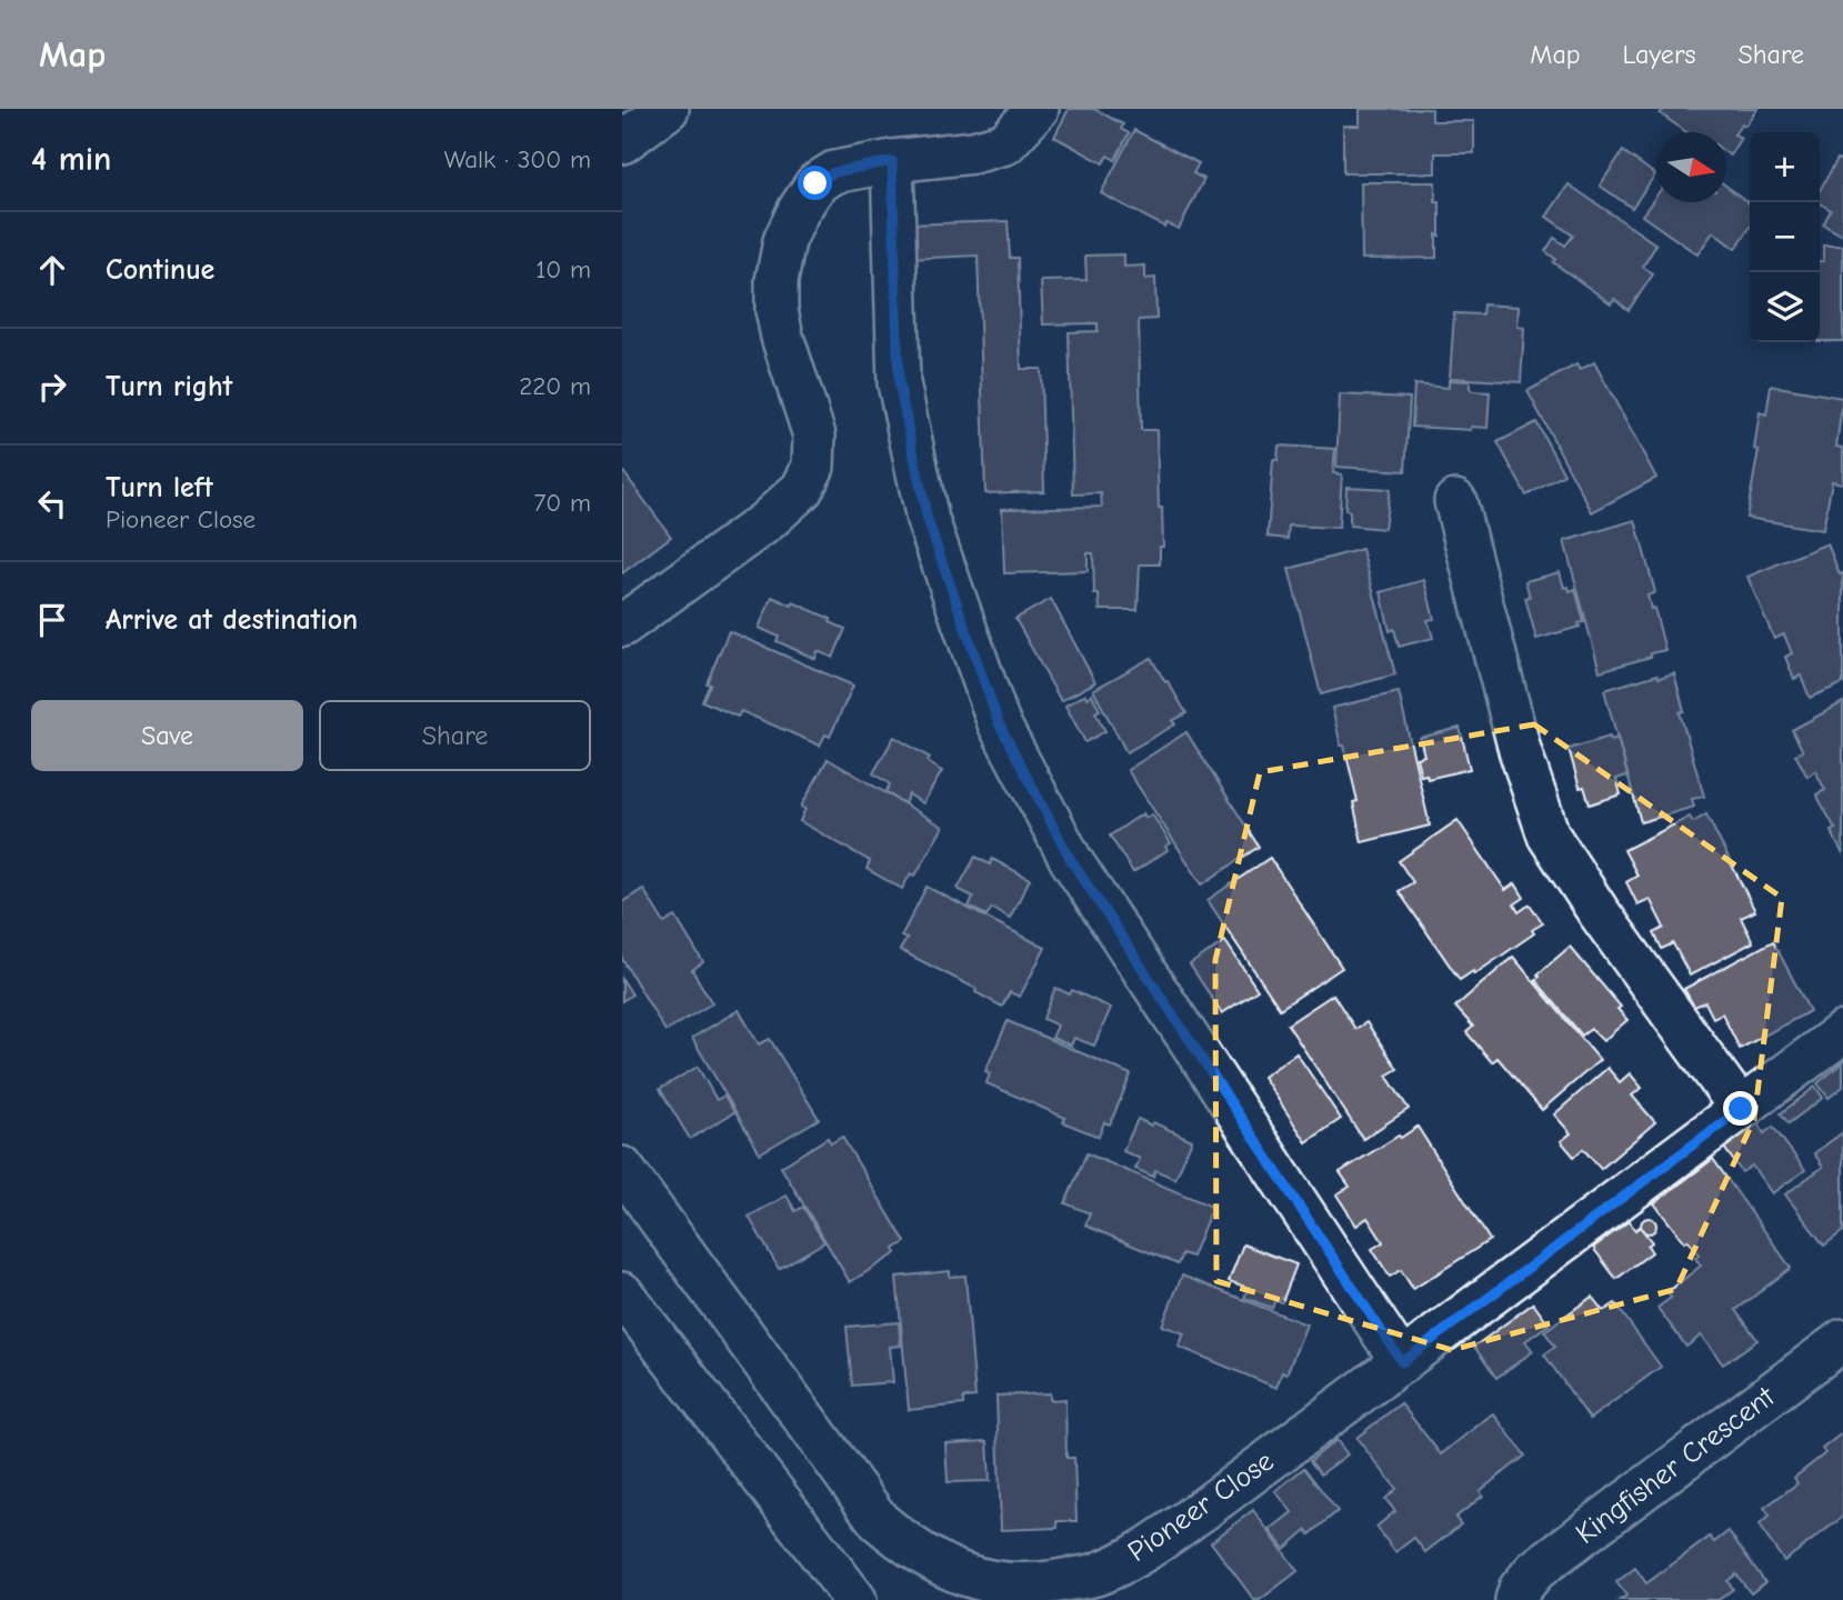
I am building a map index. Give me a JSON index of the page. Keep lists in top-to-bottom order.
{
  "streets": {
    "street": ["Kingfisher Crescent", "Pioneer Close"]
  },
  "north": "right",
  "page": {
    "header": "Map",
    "nav": ["Map", "Layers", "Share"],
    "heading": ["4 min", "Walk · 300 m"],
    "map_buttons": ["+", "−"],
    "list": [
      ["Continue", "10 m"],
      ["Turn right", "220 m"],
      ["Turn left", "Pioneer Close", "70 m"],
      "Arrive at destination"
    ],
    "buttons": ["Save", "Share"]
  }
}
